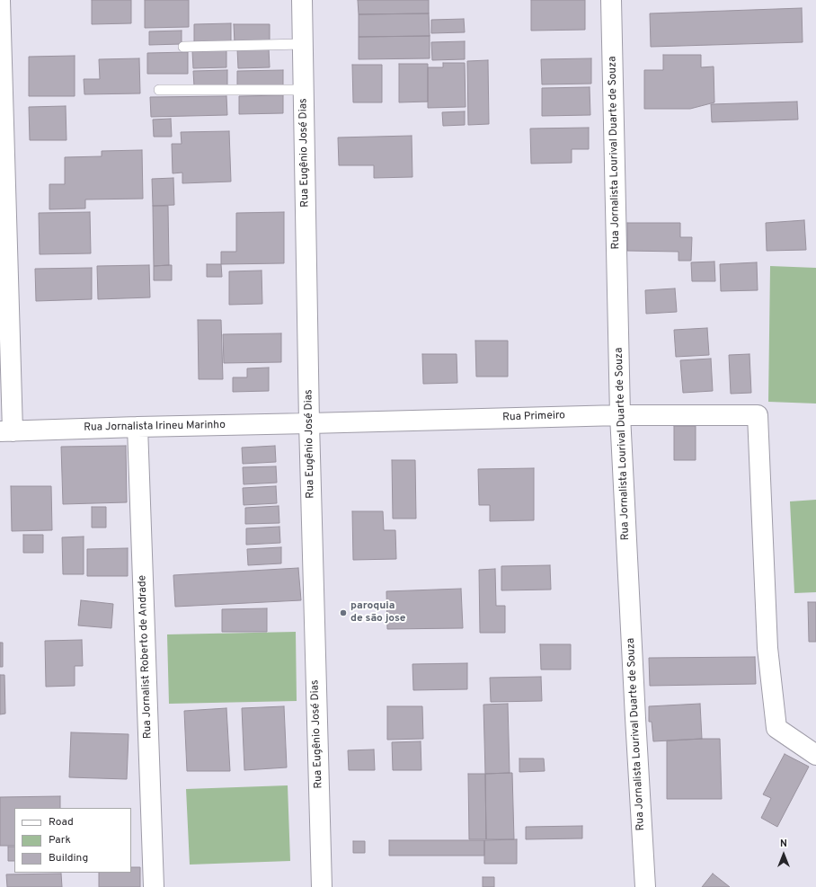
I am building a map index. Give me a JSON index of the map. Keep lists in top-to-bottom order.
{
  "streets": {
    "street": [
      "Rua Eugênio José Dias",
      "Rua Jornalista Lourival Duarte de Souza",
      "Rua Primeiro",
      "Rua Jornalista Irineu Marinho",
      "Rua Jornalist Roberto de Andrade"
    ]
  },
  "crossings": [
    ["Rua Eugênio José Dias", "Rua Primeiro"],
    ["Rua Eugênio José Dias", "Rua Jornalista Irineu Marinho"],
    ["Rua Jornalista Lourival Duarte de Souza", "Rua Primeiro"],
    ["Rua Primeiro", "Rua Jornalista Irineu Marinho"],
    ["Rua Jornalista Irineu Marinho", "Rua Jornalist Roberto de Andrade"]
  ],
  "places": ["paroquia de são jose"],
  "legend": ["Road", "Park", "Building"],
  "north": "top"
}
